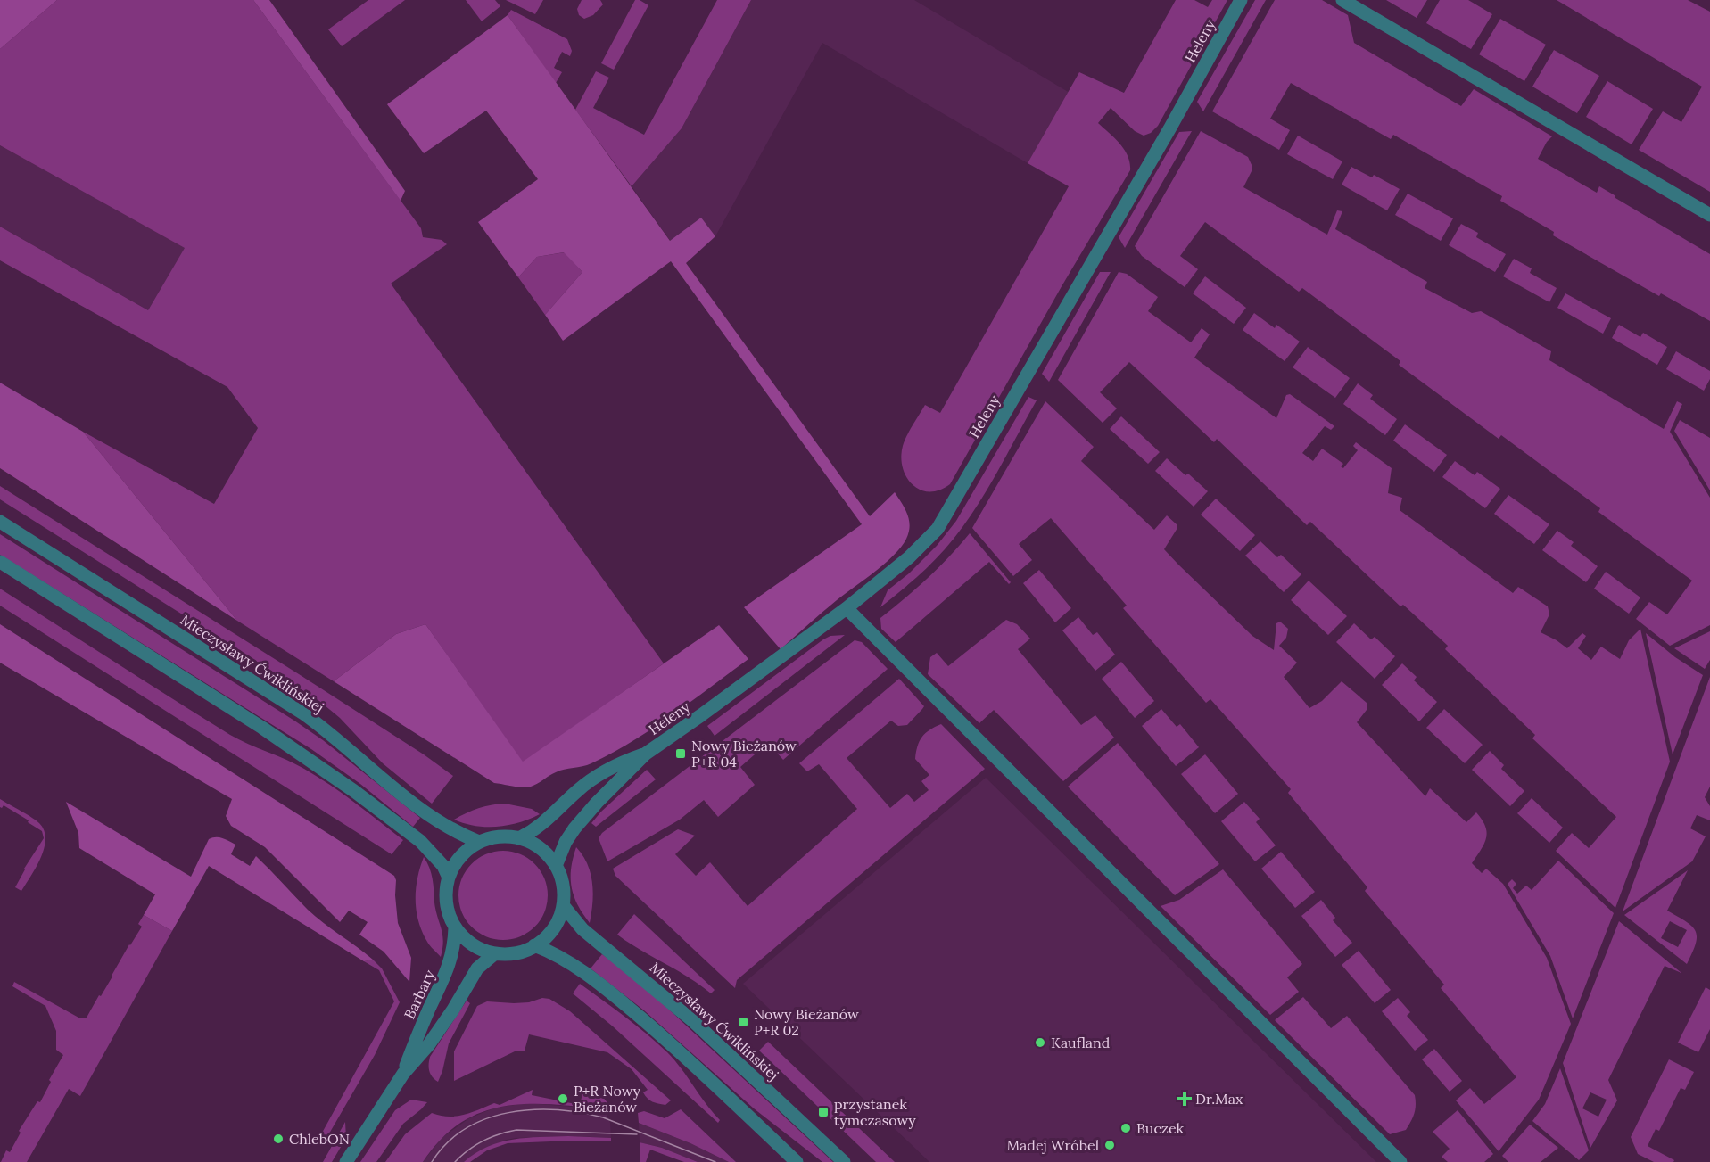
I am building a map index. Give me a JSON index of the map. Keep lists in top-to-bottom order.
{
  "streets": {
    "street": ["Heleny", "Mieczysławy Ćwiklińskiej", "Barbary"]
  },
  "crossings": [
    ["Heleny", "Mieczysławy Ćwiklińskiej"],
    ["Heleny", "Barbary"],
    ["Mieczysławy Ćwiklińskiej", "Barbary"]
  ],
  "places": {
    "transit": ["Nowy Bieżanów P+R 04", "Nowy Bieżanów P+R 02", "przystanek tymczasowy"],
    "other": [
      "Kaufland",
      "P+R Nowy Bieżanów",
      "Buczek",
      "ChlebON",
      "Madej Wróbel"
    ],
    "health": ["Dr.Max"]
  }
}
